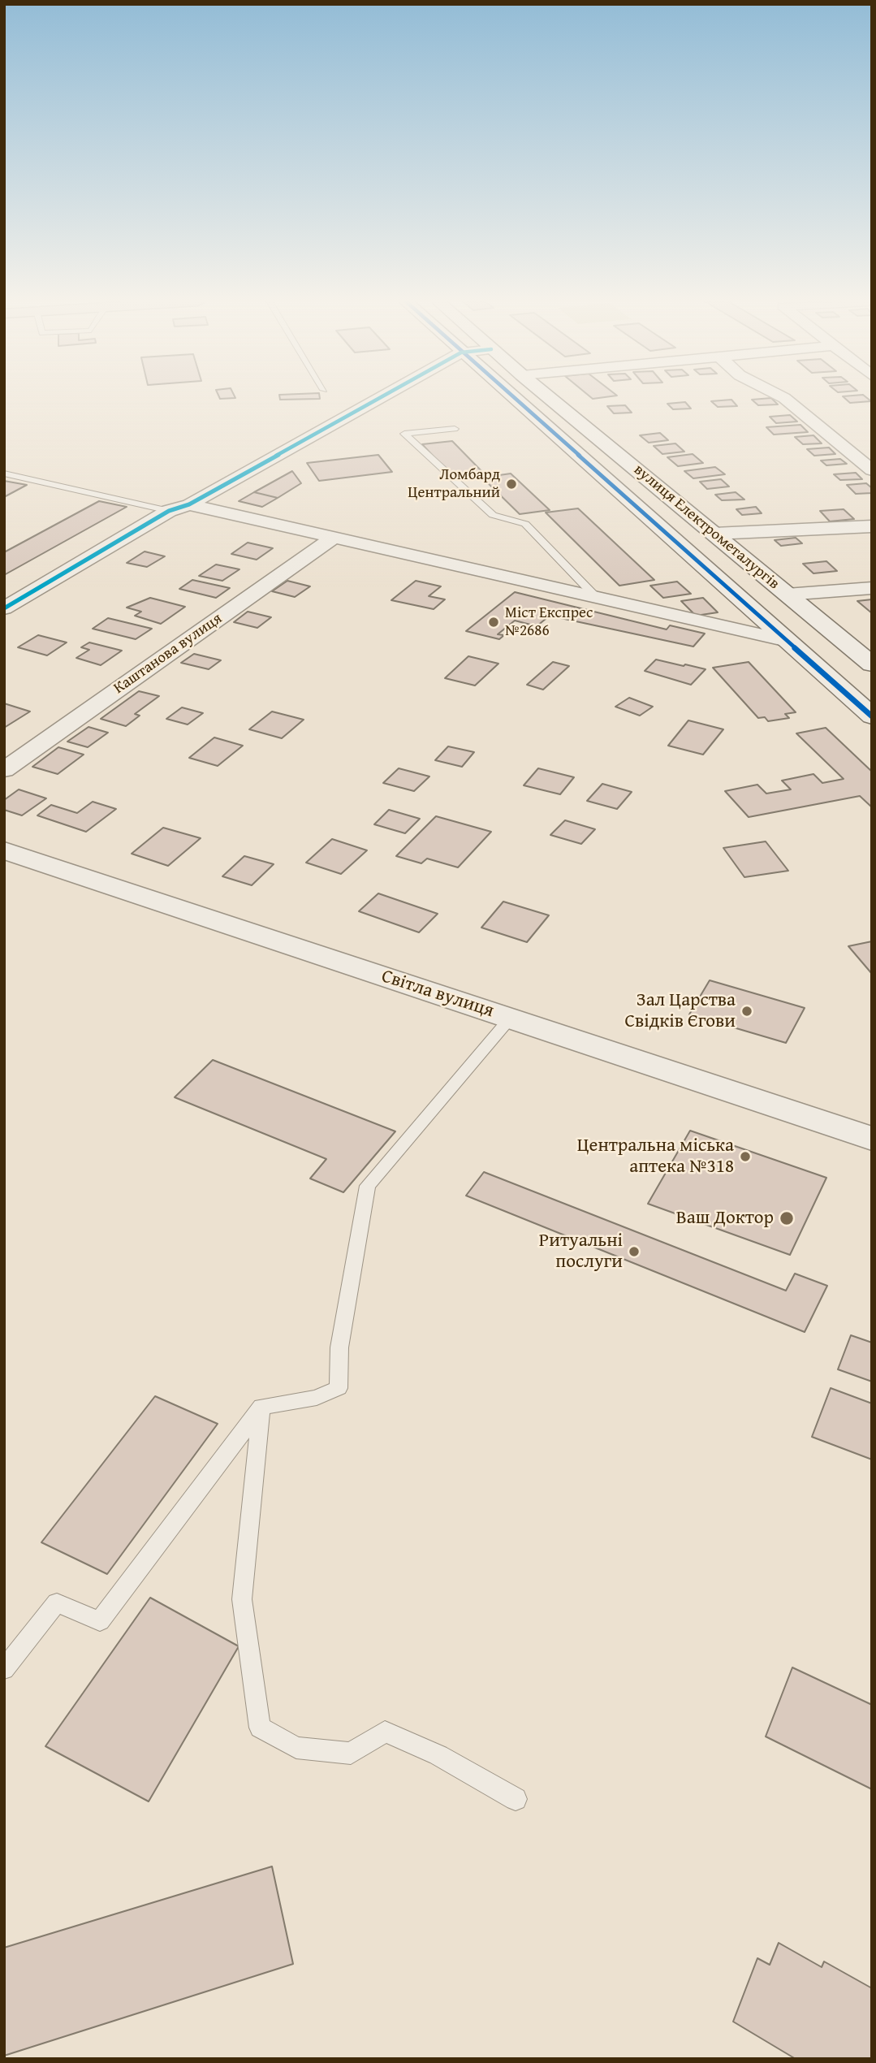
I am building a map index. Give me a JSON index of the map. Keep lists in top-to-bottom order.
{
  "streets": {
    "main road": ["вулиця Електрометалургів", "Світла вулиця"],
    "street": ["Каштанова вулиця"]
  },
  "places": [
    "Ломбард Центральний",
    "Міст Експрес №2686",
    "Зал Царства Свідків Єгови",
    "Центральна міська аптека №318",
    "Ваш Доктор",
    "Ритуальні послуги"
  ]
}
